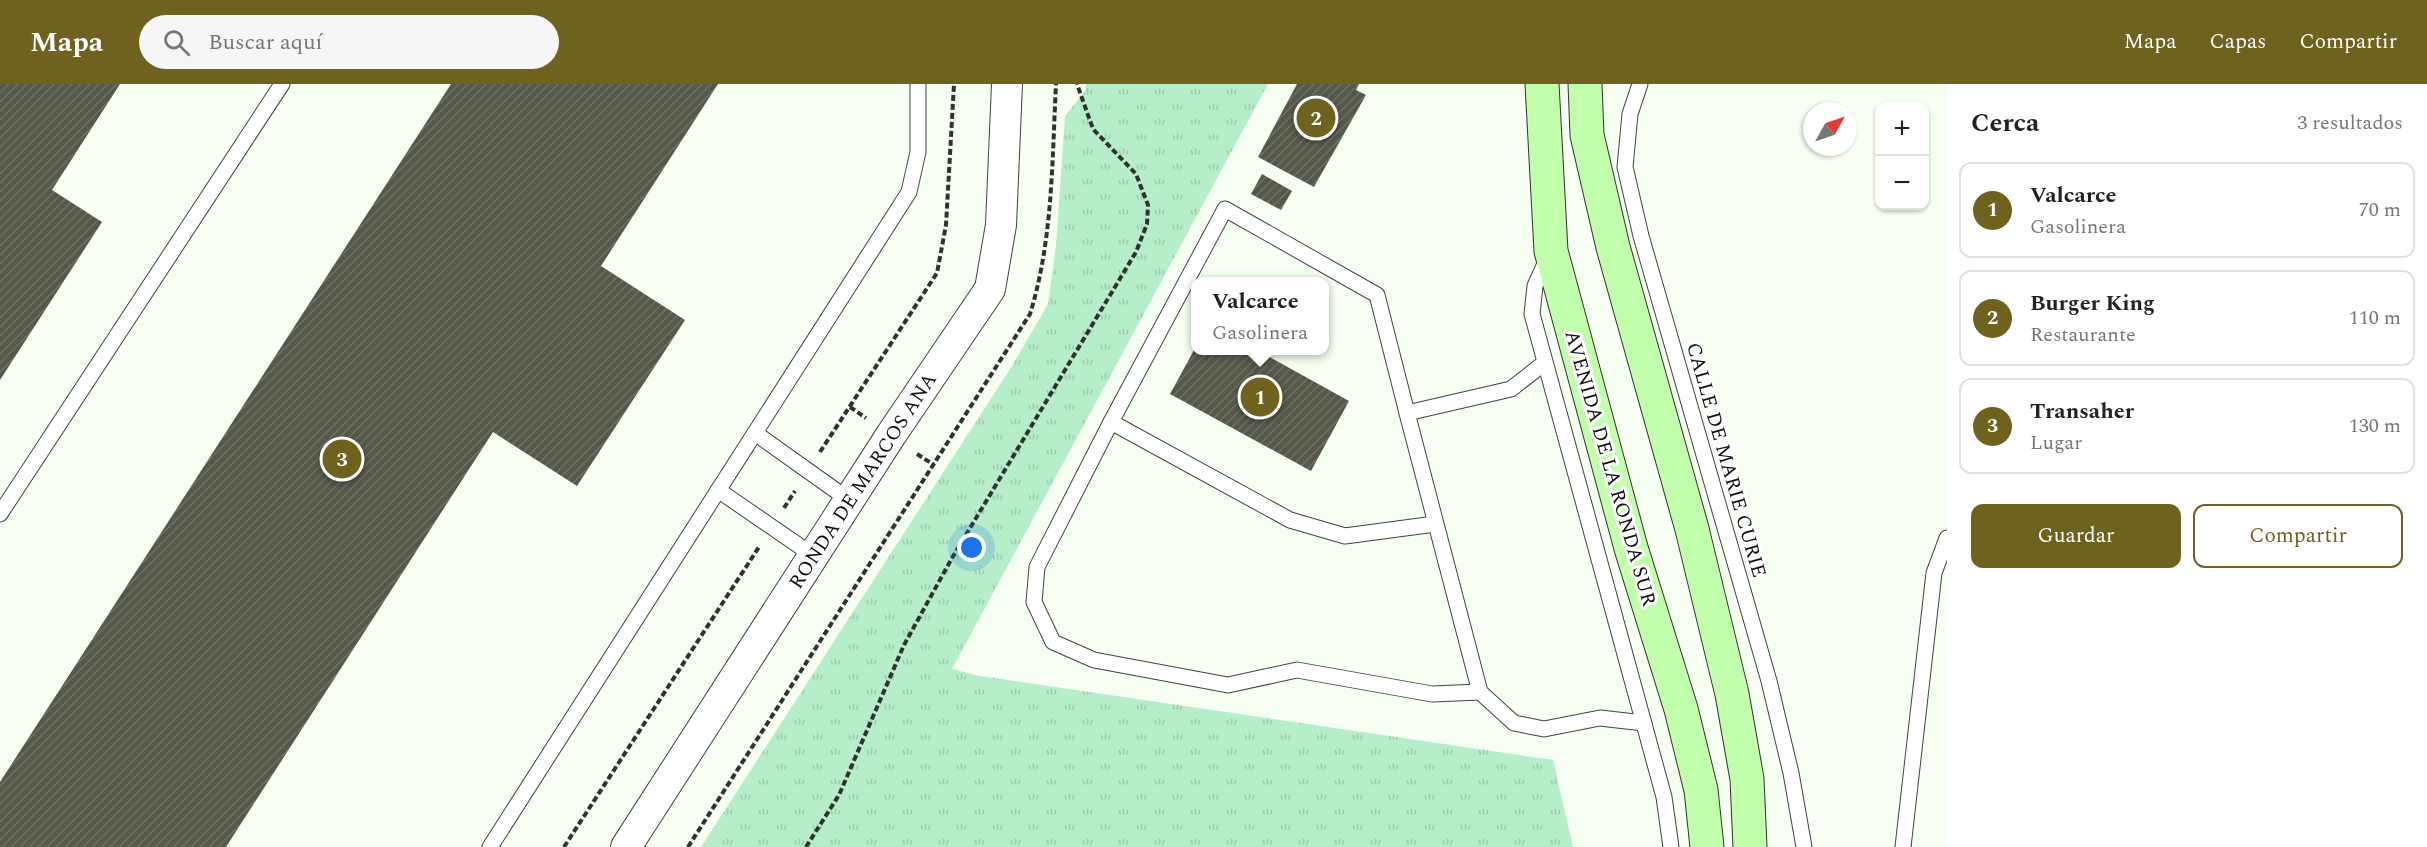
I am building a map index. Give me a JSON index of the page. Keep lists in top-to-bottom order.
{
  "streets": {
    "main road": ["AVENIDA DE LA RONDA SUR"],
    "street": ["RONDA DE MARCOS ANA"],
    "lane": ["CALLE DE MARIE CURIE"]
  },
  "north": "top right",
  "page": {
    "header": "Mapa",
    "search": "Buscar aquí",
    "nav": ["Mapa", "Capas", "Compartir"],
    "heading": ["Cerca", "3 resultados"],
    "pins": ["2", "1", "3"],
    "map_buttons": ["+", "−"],
    "list": [
      {
        "mark": "1",
        "name": "Valcarce",
        "note": "Gasolinera",
        "value": "70 m"
      },
      {
        "mark": "2",
        "name": "Burger King",
        "note": "Restaurante",
        "value": "110 m"
      },
      {
        "mark": "3",
        "name": "Transaher",
        "note": "Lugar",
        "value": "130 m"
      }
    ],
    "popup": ["Valcarce", "Gasolinera"],
    "buttons": ["Guardar", "Compartir"]
  }
}
